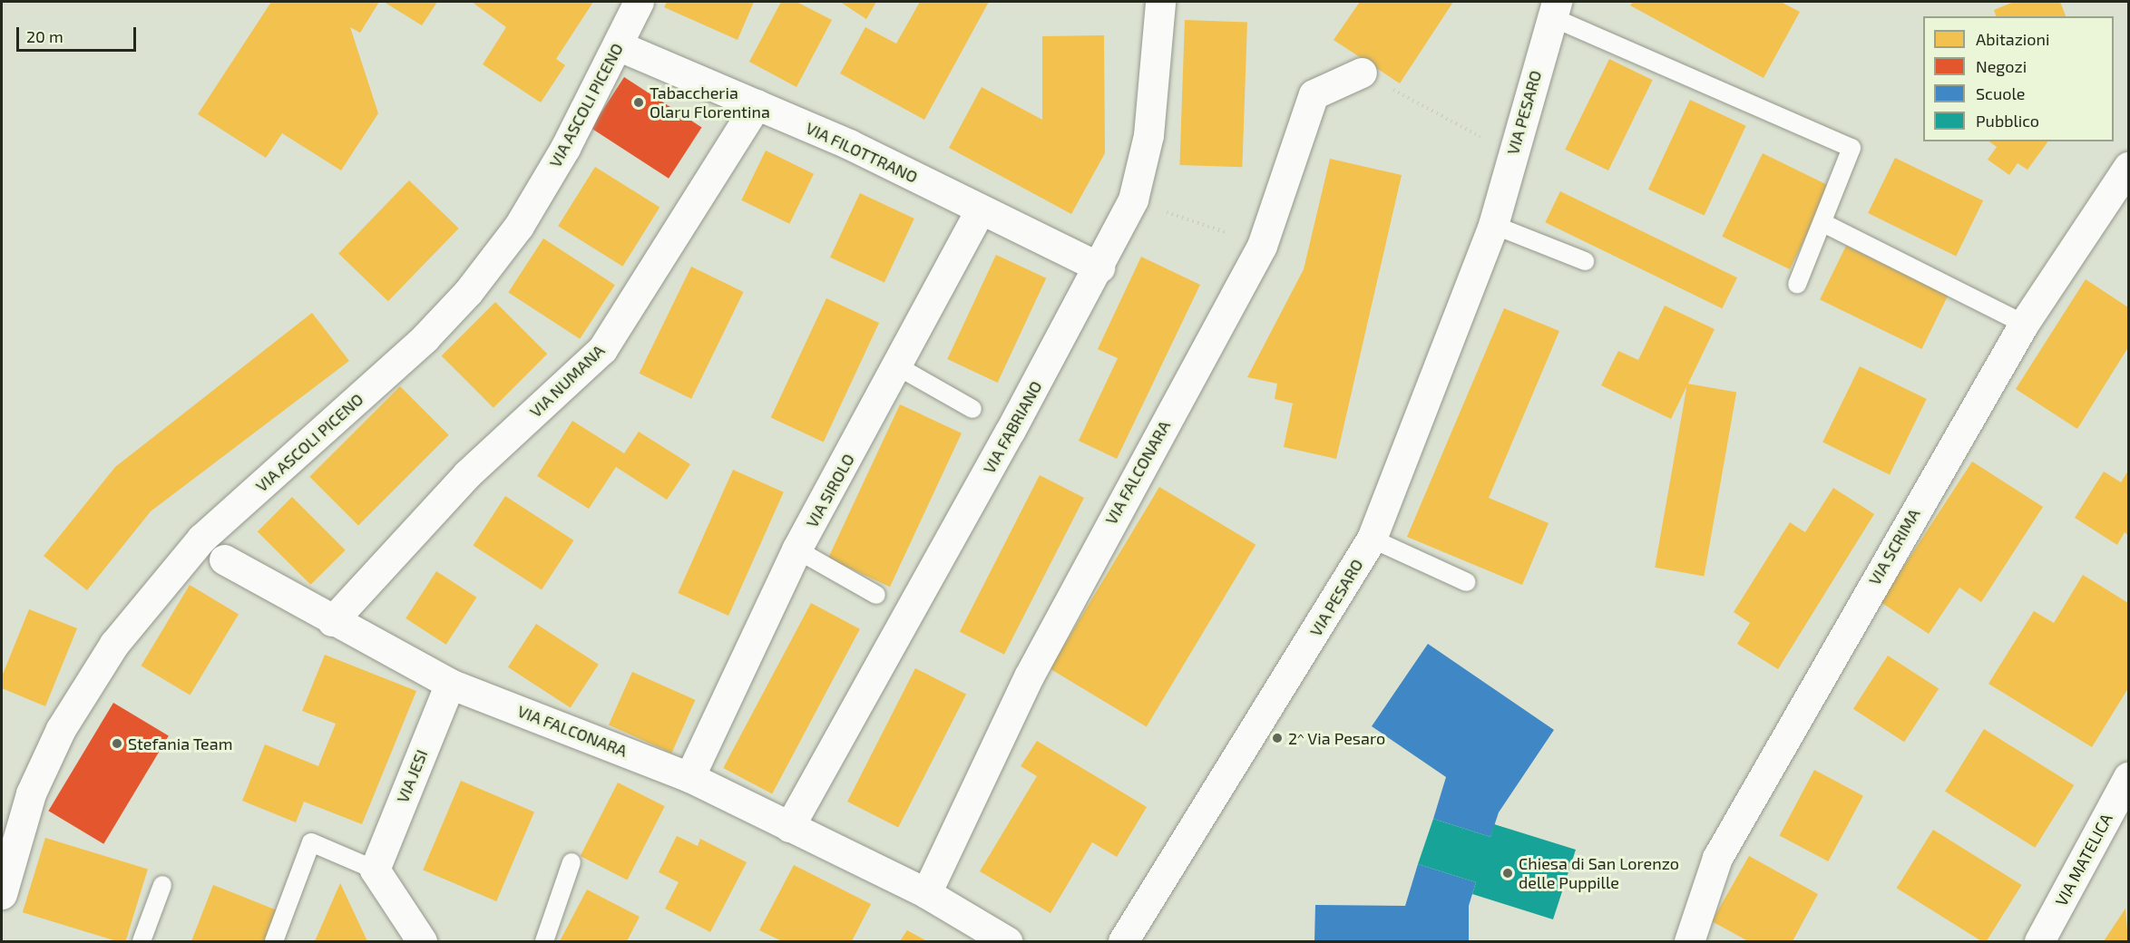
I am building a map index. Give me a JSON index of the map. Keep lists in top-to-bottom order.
{
  "streets": {
    "street": [
      "VIA ASCOLI PICENO",
      "VIA PESARO",
      "VIA FILOTTRANO",
      "VIA NUMANA",
      "VIA FABRIANO",
      "VIA FALCONARA",
      "VIA SIROLO",
      "VIA SCRIMA",
      "VIA JESI",
      "VIA MATELICA"
    ]
  },
  "crossings": [
    ["VIA ASCOLI PICENO", "VIA FILOTTRANO"],
    ["VIA FILOTTRANO", "VIA NUMANA"],
    ["VIA FILOTTRANO", "VIA FABRIANO"],
    ["VIA FILOTTRANO", "VIA SIROLO"],
    ["VIA NUMANA", "VIA FALCONARA"],
    ["VIA FABRIANO", "VIA FALCONARA"],
    ["VIA FALCONARA", "VIA SIROLO"],
    ["VIA FALCONARA", "VIA JESI"]
  ],
  "places": [
    "Tabaccheria Olaru Florentina",
    "2^ Via Pesaro",
    "Stefania Team",
    "Chiesa di San Lorenzo delle Puppille"
  ],
  "legend": [
    "Abitazioni",
    "Negozi",
    "Scuole",
    "Pubblico"
  ],
  "scale_bar": "20 m"
}
